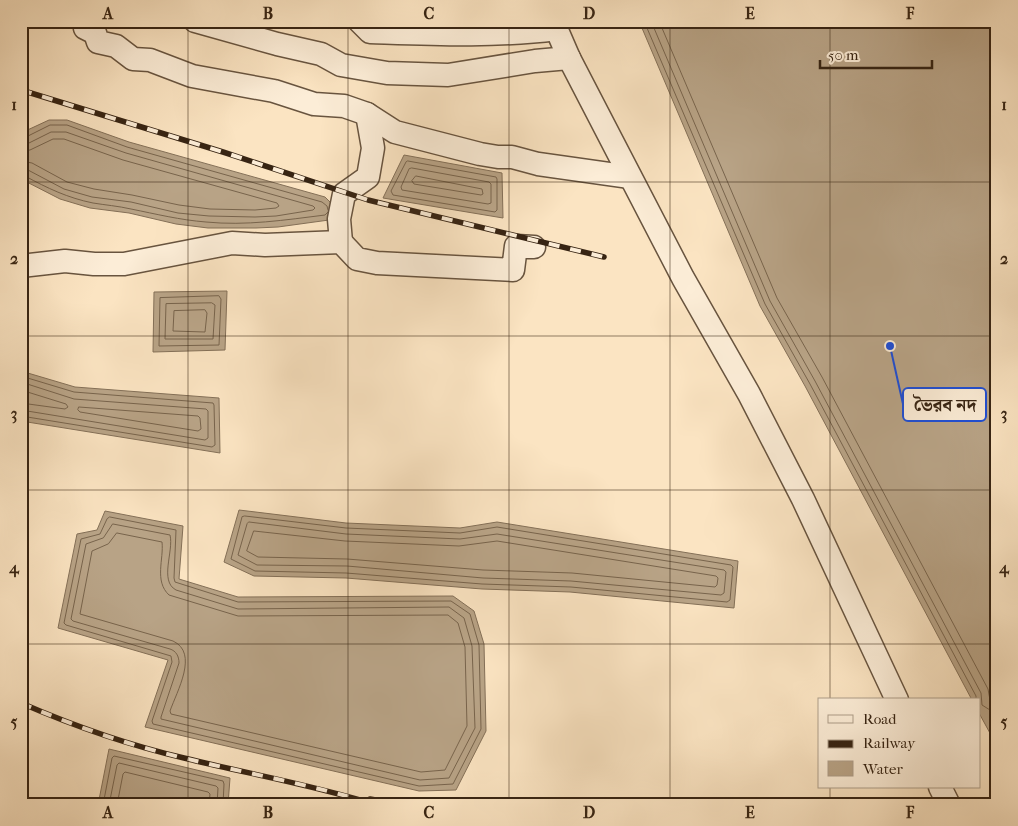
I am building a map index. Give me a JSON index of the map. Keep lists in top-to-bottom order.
{
  "places": ["ভৈরব নদ"],
  "legend": ["Road", "Railway", "Water"],
  "scale_bar": "50 m",
  "grid": {
    "columns": [
      "A",
      "B",
      "C",
      "D",
      "E",
      "F"
    ],
    "rows": [
      "1",
      "2",
      "3",
      "4",
      "5"
    ]
  }
}
